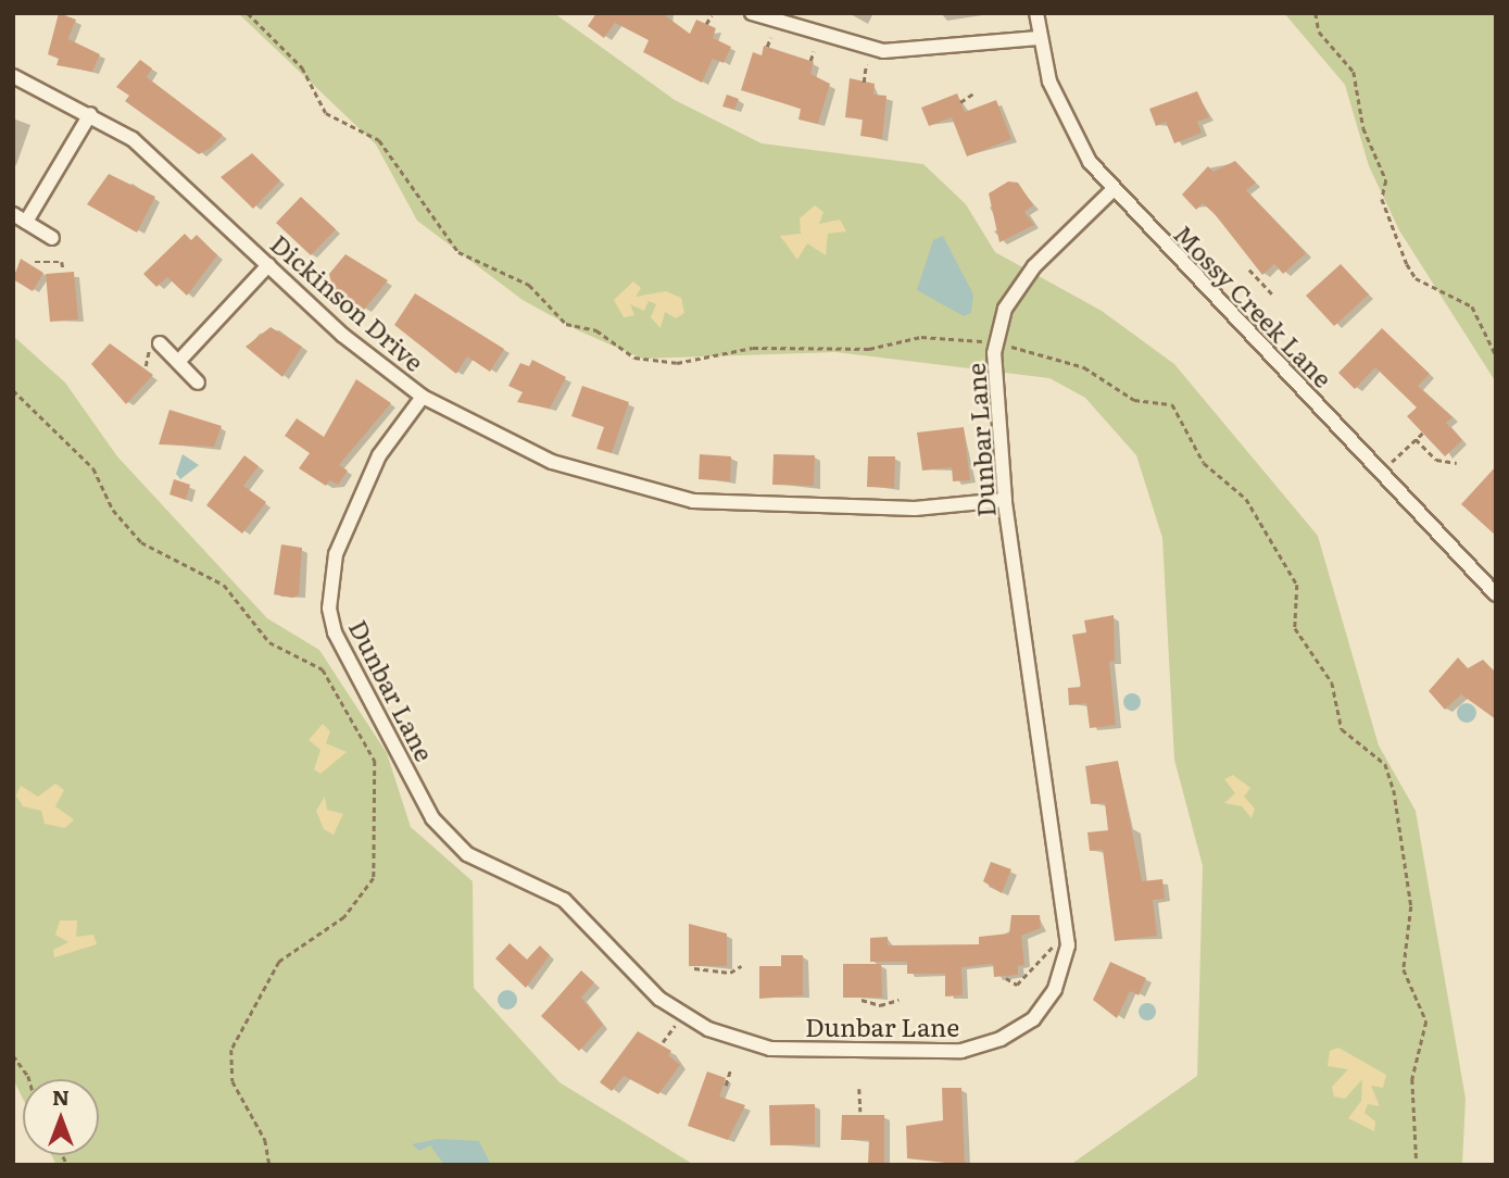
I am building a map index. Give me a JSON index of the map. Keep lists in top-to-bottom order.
{
  "streets": {
    "street": ["Dickinson Drive", "Mossy Creek Lane", "Dunbar Lane"]
  },
  "crossings": [
    ["Dickinson Drive", "Dunbar Lane"],
    ["Mossy Creek Lane", "Dunbar Lane"]
  ],
  "north": "top"
}
